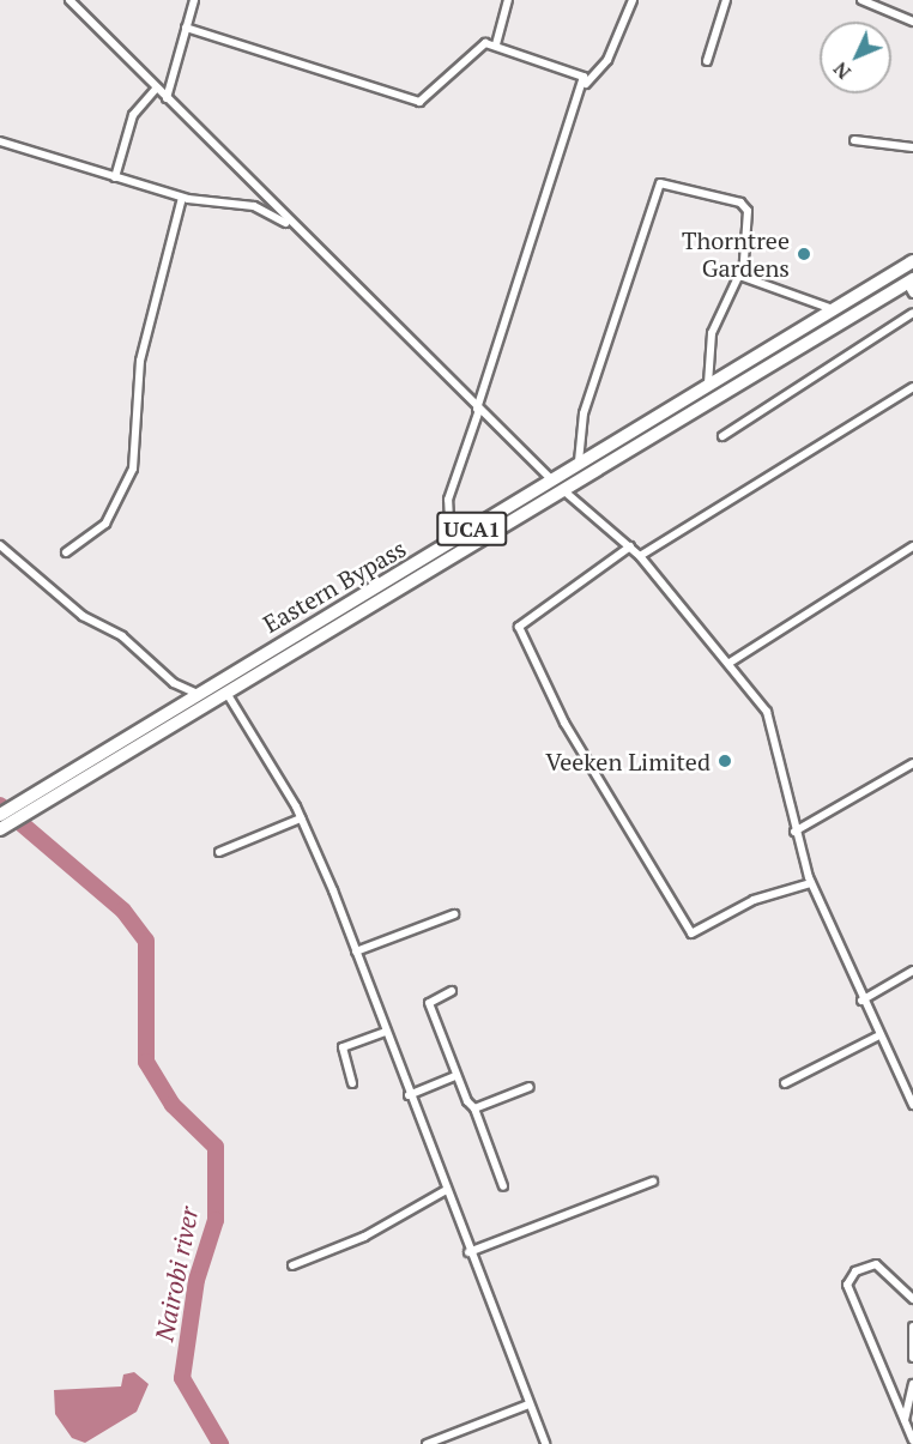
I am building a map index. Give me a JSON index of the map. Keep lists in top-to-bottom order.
{
  "streets": {
    "main road": ["UCA1", "Eastern Bypass"]
  },
  "water": ["Nairobi river"],
  "places": ["Thorntree Gardens", "Veeken Limited"],
  "north": "bottom left"
}
